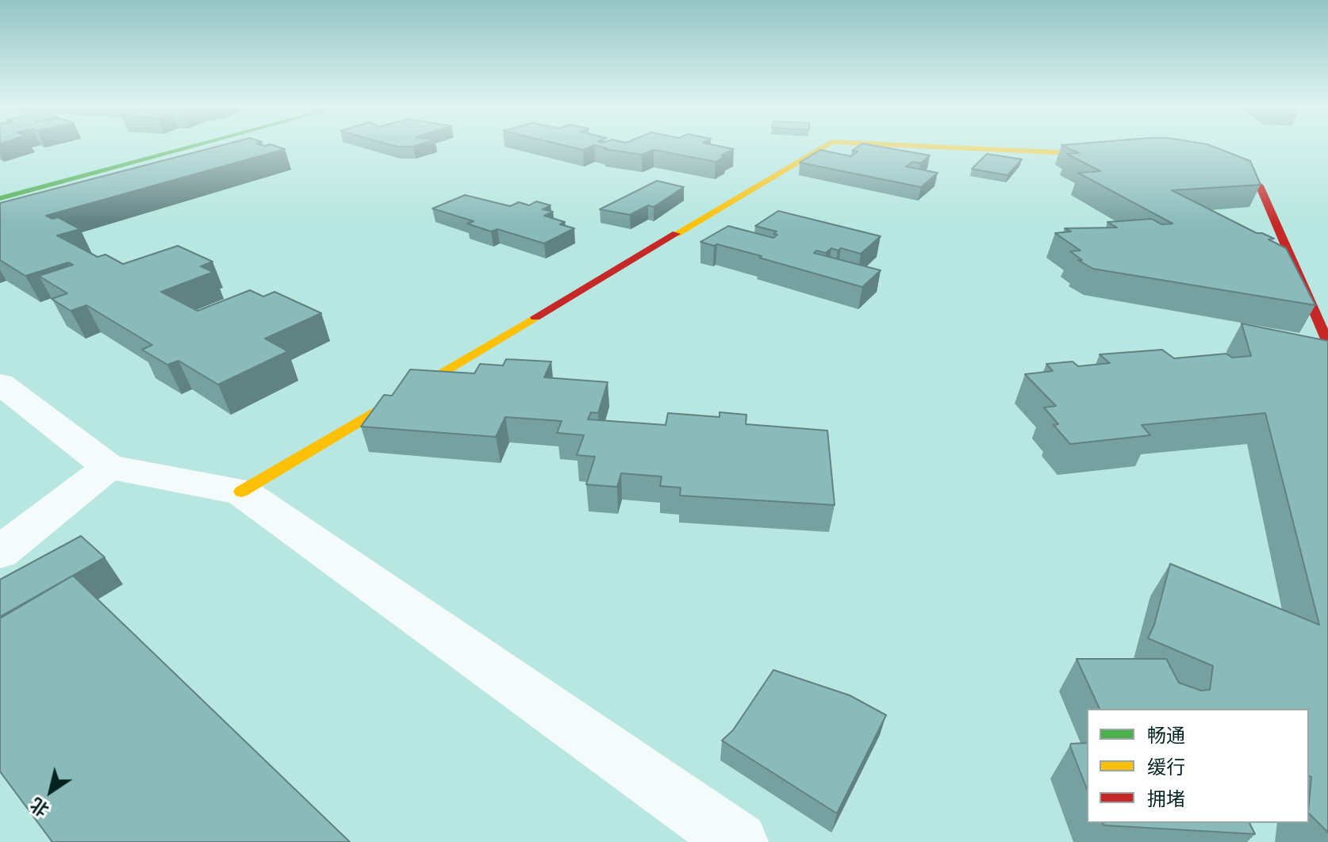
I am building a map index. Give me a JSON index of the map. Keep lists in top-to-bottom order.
{
  "legend": ["畅通", "缓行", "拥堵"],
  "north": "bottom left"
}
